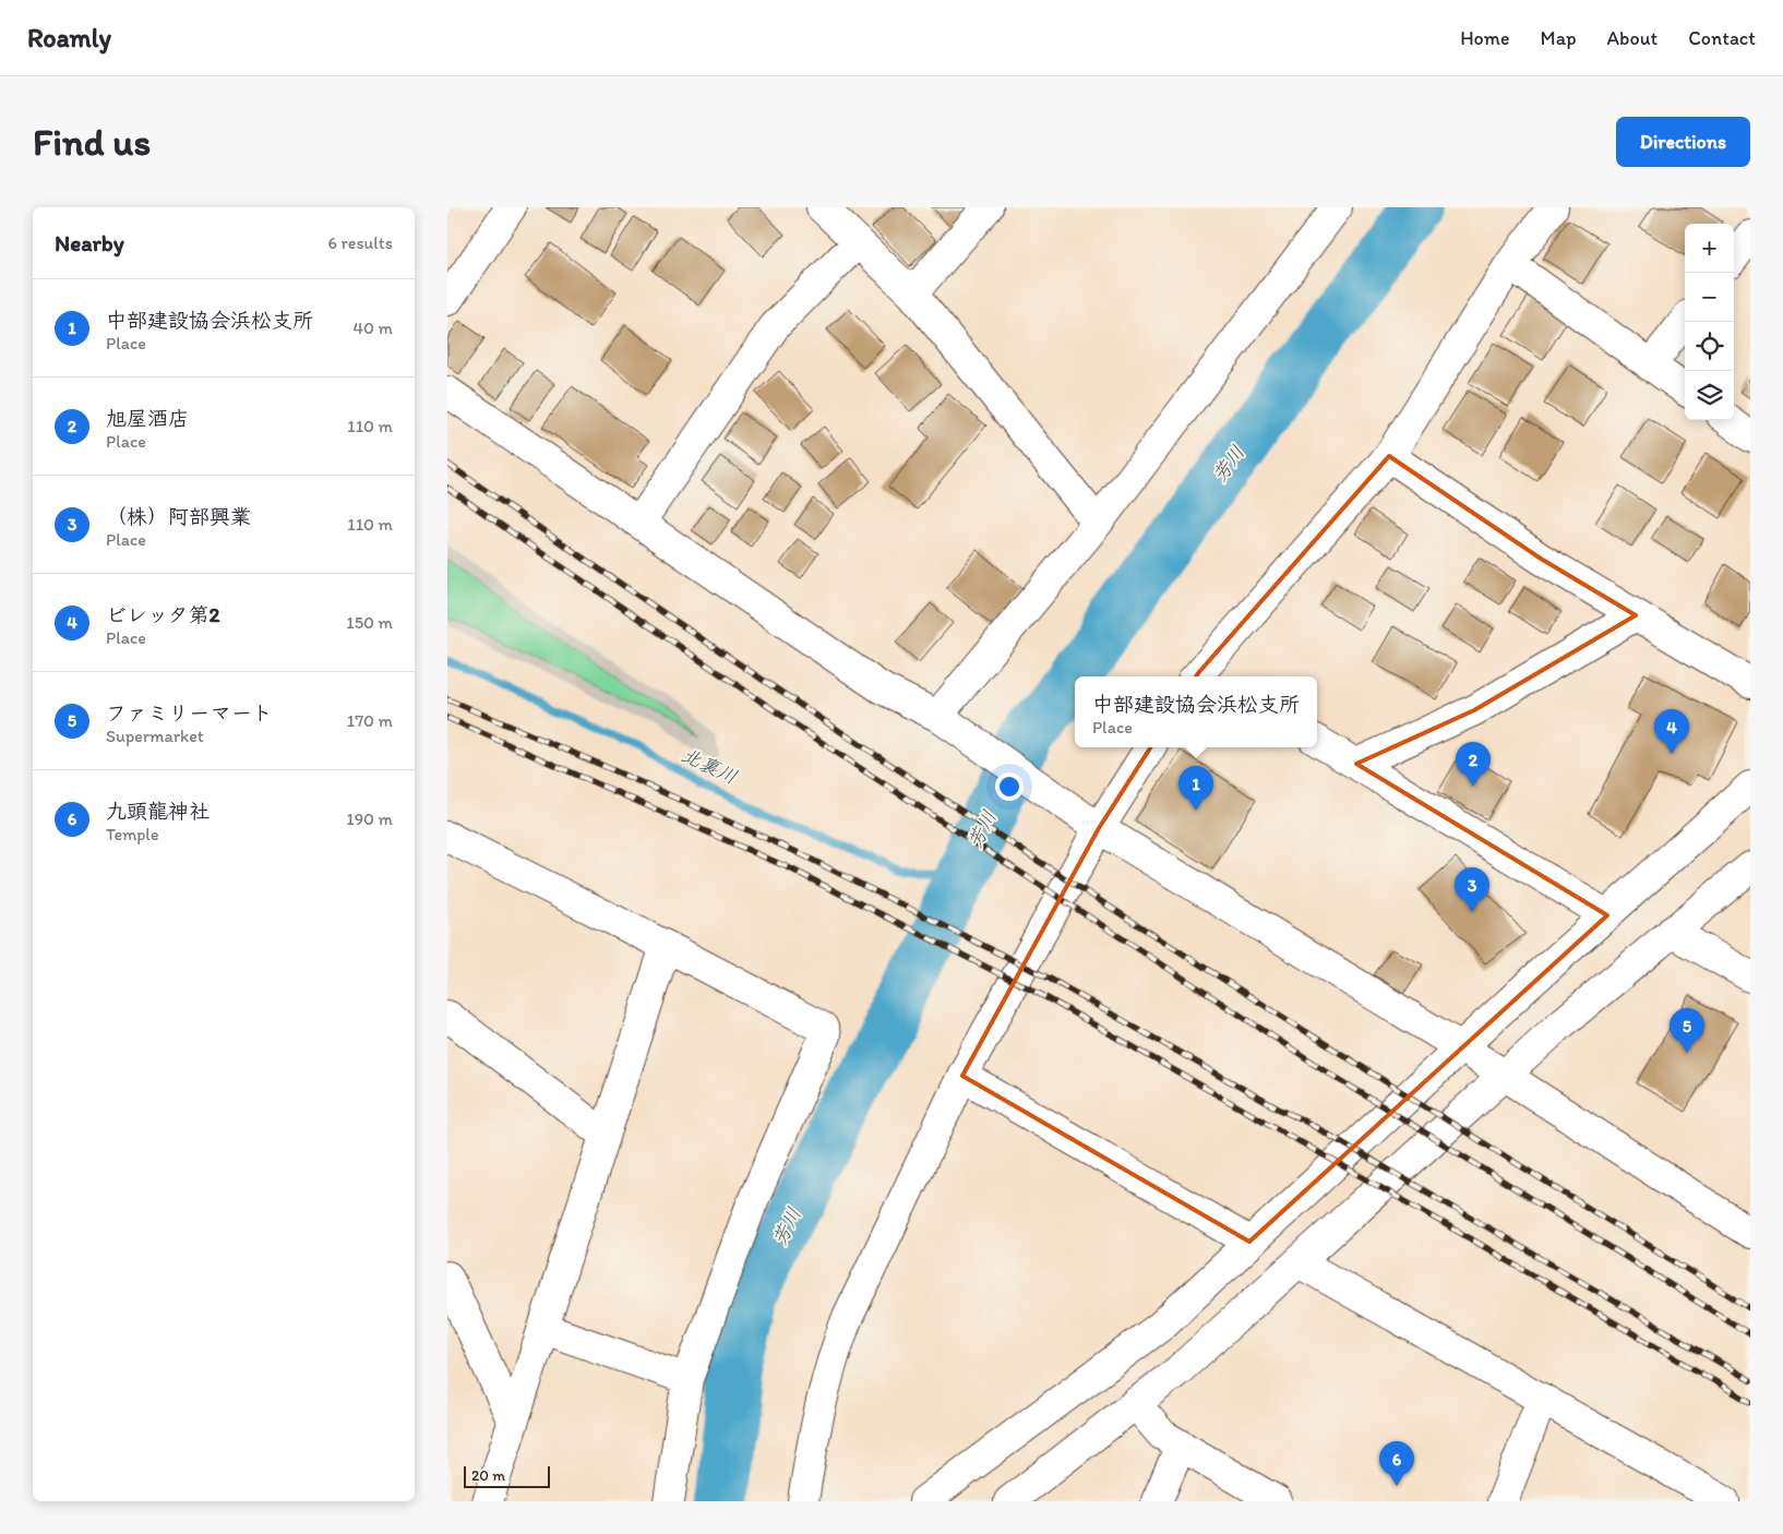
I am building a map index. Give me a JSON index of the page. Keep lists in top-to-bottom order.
{
  "water": ["芳川", "北裏川"],
  "scale_bar": "20 m",
  "page": {
    "header": "Roamly",
    "nav": [
      "Home",
      "Map",
      "About",
      "Contact"
    ],
    "buttons": "Directions",
    "title": "Find us",
    "heading": ["Nearby", "6 results"],
    "map_buttons": ["+", "−"],
    "list": [
      {
        "mark": "1",
        "name": "中部建設協会浜松支所",
        "note": "Place",
        "value": "40 m"
      },
      {
        "mark": "2",
        "name": "旭屋酒店",
        "note": "Place",
        "value": "110 m"
      },
      {
        "mark": "3",
        "name": "（株）阿部興業",
        "note": "Place",
        "value": "110 m"
      },
      {
        "mark": "4",
        "name": "ビレッタ第2",
        "note": "Place",
        "value": "150 m"
      },
      {
        "mark": "5",
        "name": "ファミリーマート",
        "note": "Supermarket",
        "value": "170 m"
      },
      {
        "mark": "6",
        "name": "九頭龍神社",
        "note": "Temple",
        "value": "190 m"
      }
    ],
    "popup": ["中部建設協会浜松支所", "Place"],
    "pins": [
      "4",
      "2",
      "1",
      "3",
      "5",
      "6"
    ],
    "scale": "20 m"
  }
}
